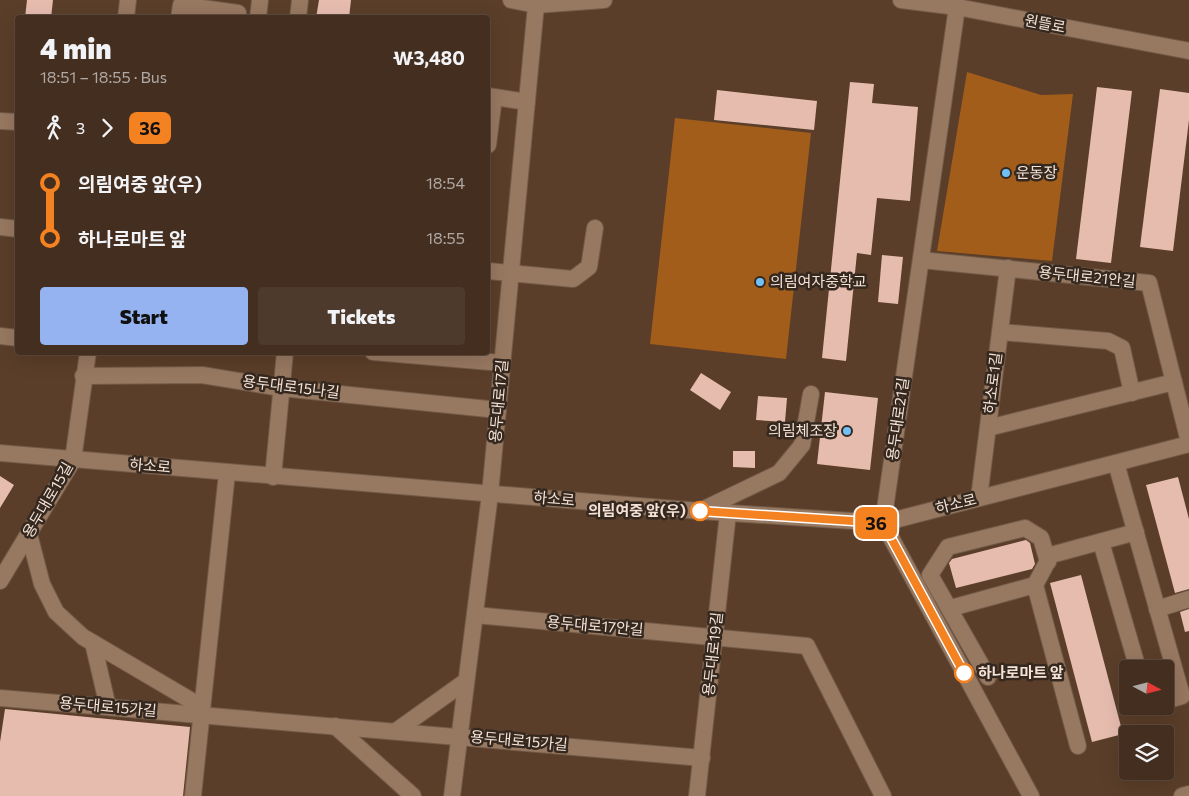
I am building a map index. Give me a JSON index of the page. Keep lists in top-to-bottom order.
{
  "streets": {
    "street": [
      "원뜰로",
      "용두대로21안길",
      "하소로1길",
      "용두대로15나길",
      "용두대로17길",
      "용두대로21길",
      "하소로",
      "용두대로15길",
      "용두대로17안길",
      "용두대로19길",
      "용두대로15가길"
    ]
  },
  "crossings": [
    ["원뜰로", "용두대로21길"],
    ["용두대로21안길", "하소로1길"],
    ["용두대로21안길", "용두대로21길"],
    ["용두대로21안길", "하소로"],
    ["하소로1길", "하소로"],
    ["용두대로15나길", "용두대로17길"],
    ["용두대로15나길", "용두대로15길"],
    ["용두대로17길", "하소로"],
    ["용두대로17길", "용두대로17안길"],
    ["용두대로17길", "용두대로15가길"],
    ["용두대로21길", "하소로"],
    ["하소로", "용두대로15길"],
    ["하소로", "용두대로19길"],
    ["용두대로17안길", "용두대로19길"],
    ["용두대로19길", "용두대로15가길"]
  ],
  "places": [
    "운동장",
    "의림여자중학교",
    "의림체조장",
    "의림여중 앞(우)",
    "하나로마트 앞"
  ],
  "lines": ["bus line 36"],
  "north": "right",
  "page": {
    "on_map": "36",
    "heading": ["4 min", "18:51 – 18:55 · Bus", "₩3,480"],
    "legs": ["3", "36"],
    "list": [
      {
        "name": "의림여중 앞(우)",
        "value": "18:54"
      },
      {
        "name": "하나로마트 앞",
        "value": "18:55"
      }
    ],
    "buttons": ["Start", "Tickets"]
  }
}
